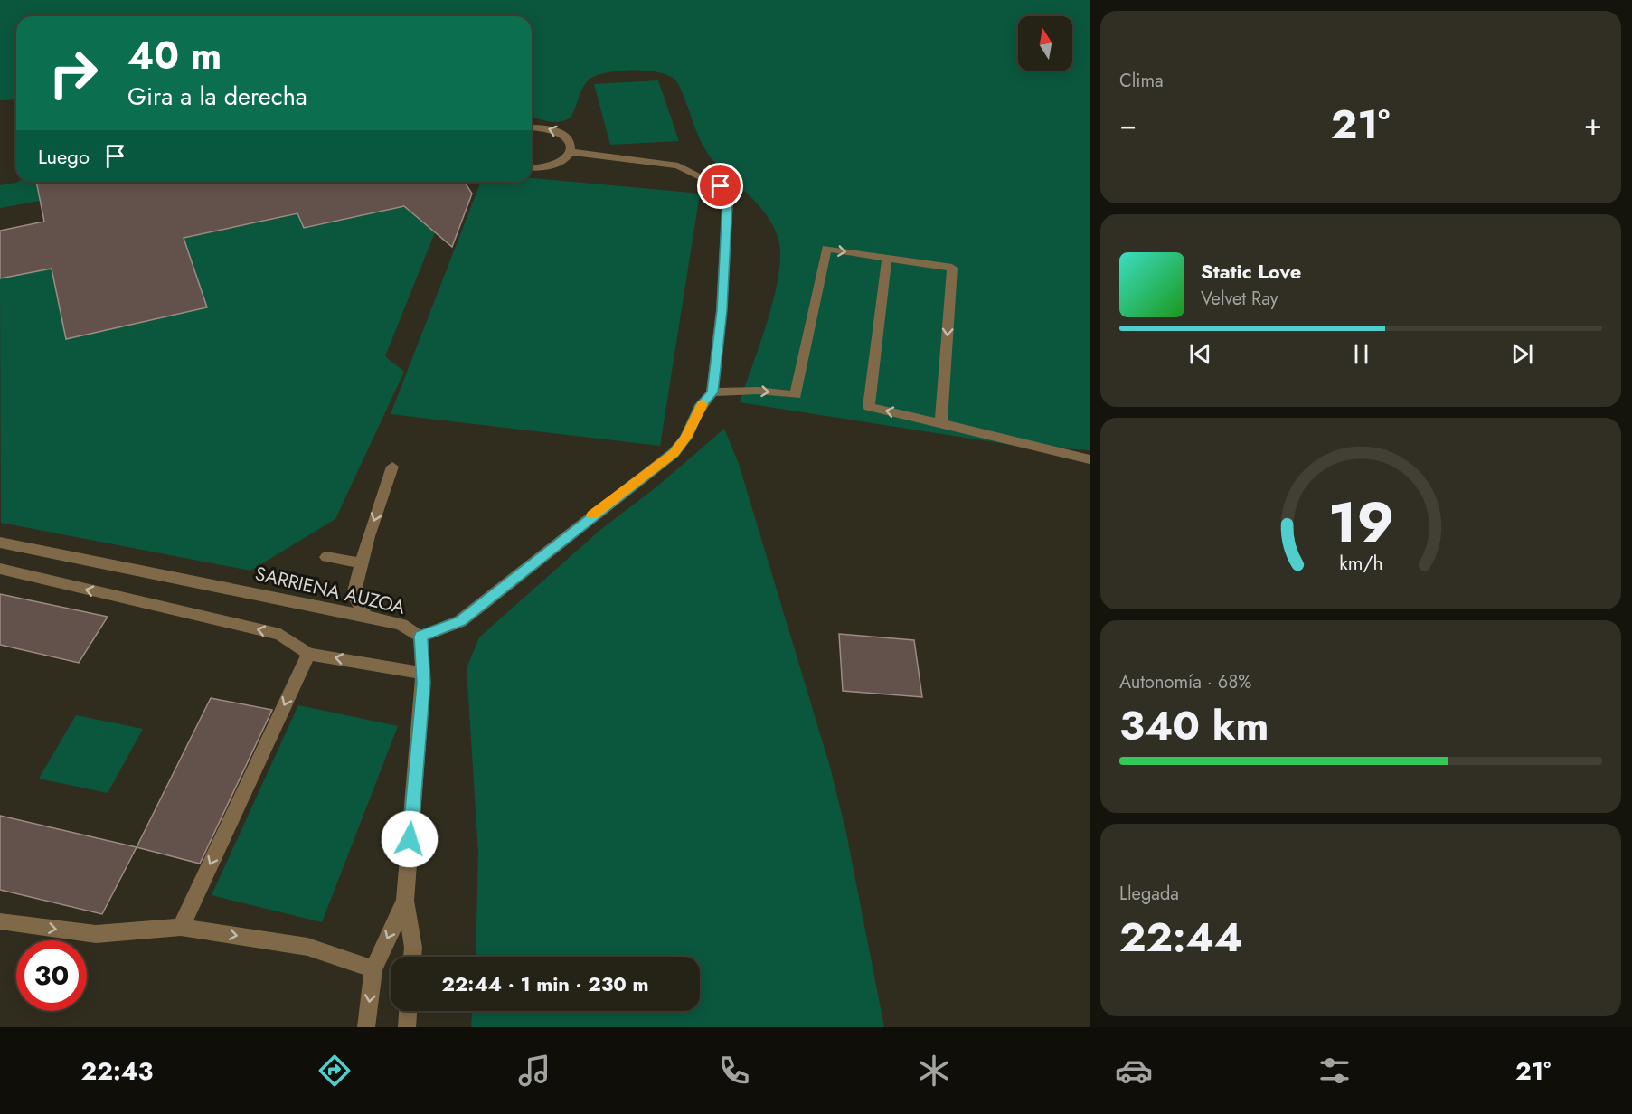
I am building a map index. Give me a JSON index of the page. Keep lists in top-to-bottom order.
{
  "streets": {
    "street": ["SARRIENA AUZOA"]
  },
  "north": "top",
  "page": {
    "tile": [
      "Clima",
      ["Autonomía · 68%", "340 km"],
      ["Llegada", "22:44"]
    ],
    "turn": ["40 m", "Gira a la derecha"],
    "heat": ["−", "21°", "+"],
    "then": "Luego",
    "song": ["Static Love", "Velvet Ray"],
    "limit": "30",
    "trip": "22:44 · 1 min · 230 m",
    "tabs": ["22:43", "21°"],
    "gauge": ["19", "km/h"]
  }
}
